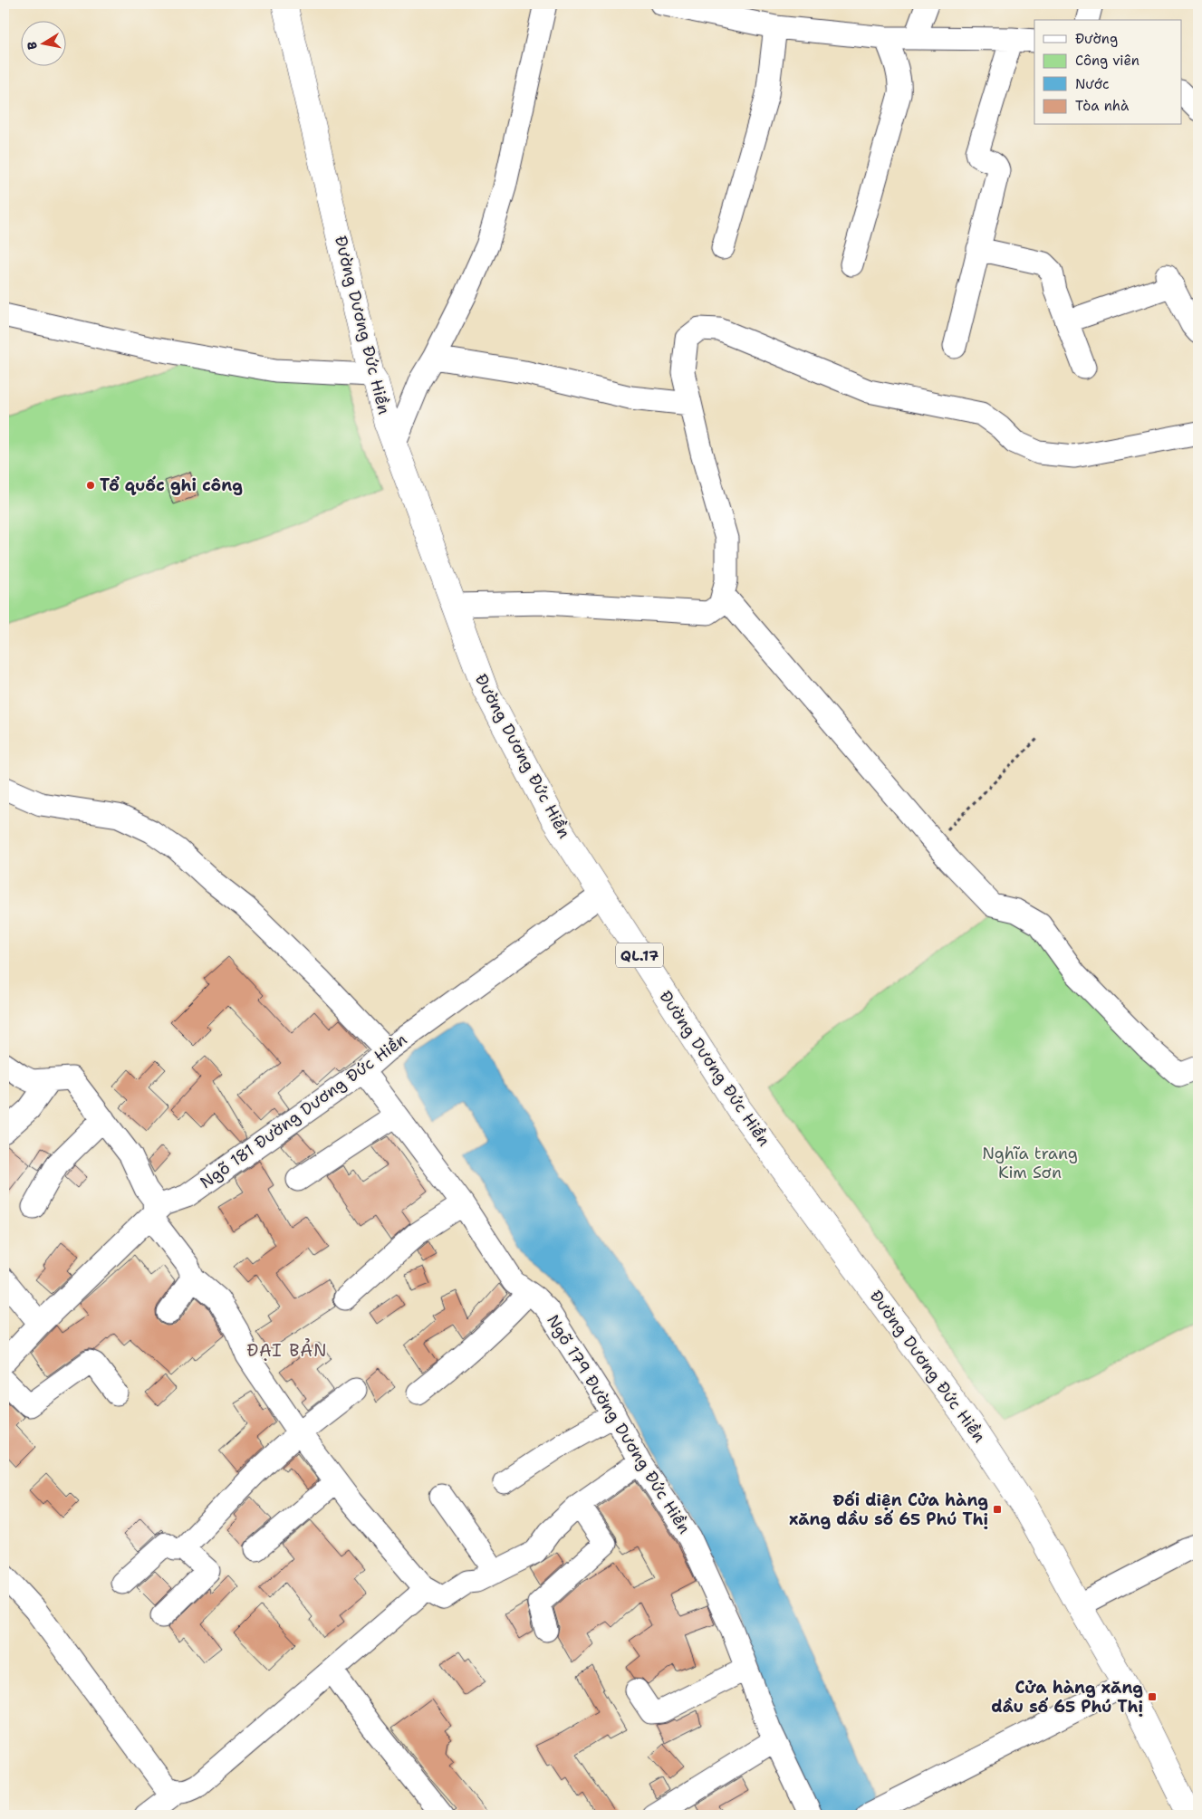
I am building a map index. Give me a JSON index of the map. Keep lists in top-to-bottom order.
{
  "streets": {
    "highway": ["Đường Dương Đức Hiền", "QL.17"],
    "street": ["Ngõ 181 Đường Dương Đức Hiền", "Ngõ 179 Đường Dương Đức Hiền"]
  },
  "crossings": [
    ["Đường Dương Đức Hiền", "Ngõ 181 Đường Dương Đức Hiền"],
    ["Ngõ 181 Đường Dương Đức Hiền", "Ngõ 179 Đường Dương Đức Hiền"]
  ],
  "districts": ["ĐẠI BẢN"],
  "parks": ["Nghĩa trang Kim Sơn"],
  "places": {
    "other": ["Tổ quốc ghi công"],
    "transit": ["Đối diện Cửa hàng xăng dầu số 65 Phú Thị", "Cửa hàng xăng dầu số 65 Phú Thị"]
  },
  "legend": [
    "Đường",
    "Công viên",
    "Nước",
    "Tòa nhà"
  ],
  "north": "left"
}
